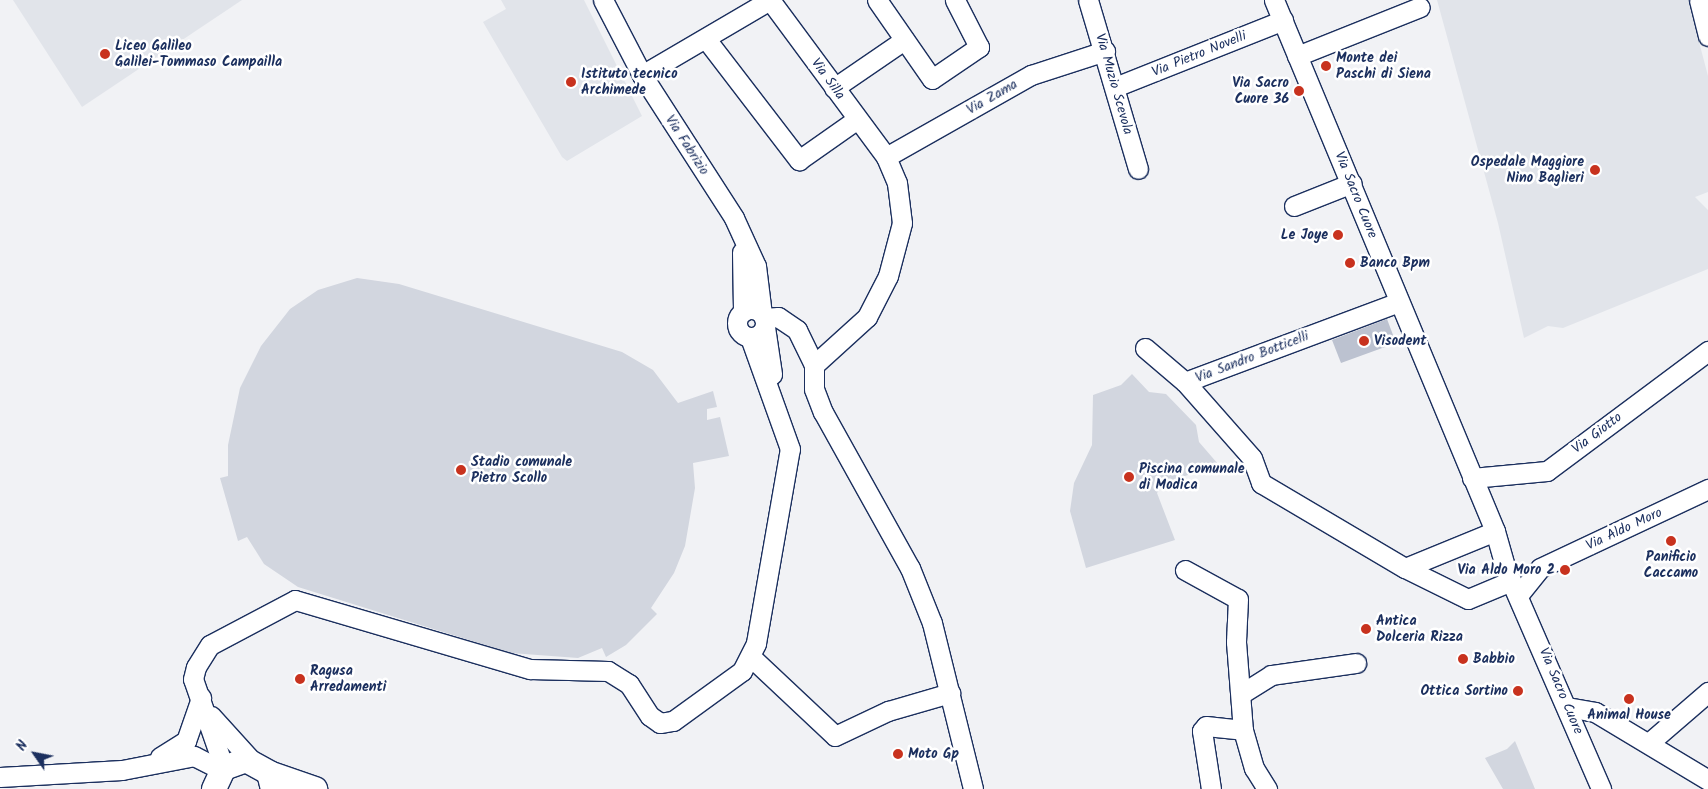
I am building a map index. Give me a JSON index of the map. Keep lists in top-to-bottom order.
{
  "streets": {
    "street": [
      "Via Pietro Novelli",
      "Via Silla",
      "Via Muzio Scevola",
      "Via Zama",
      "Via Fabrizio",
      "Via Sacro Cuore",
      "Via Sandro Botticelli",
      "Via Giotto",
      "Via Aldo Moro"
    ]
  },
  "crossings": [
    ["Via Pietro Novelli", "Via Muzio Scevola"],
    ["Via Pietro Novelli", "Via Sacro Cuore"],
    ["Via Silla", "Via Zama"],
    ["Via Muzio Scevola", "Via Zama"],
    ["Via Sacro Cuore", "Via Sandro Botticelli"],
    ["Via Sacro Cuore", "Via Giotto"]
  ],
  "places": [
    "Liceo Galileo Galilei-Tommaso Campailla",
    "Monte dei Paschi di Siena",
    "Istituto tecnico Archimede",
    "Via Sacro Cuore 36",
    "Ospedale Maggiore Nino Baglieri",
    "Le Joye",
    "Banco Bpm",
    "Visodent",
    "Stadio comunale Pietro Scollo",
    "Piscina comunale di Modica",
    "Panificio Caccamo",
    "Via Aldo Moro 2",
    "Antica Dolceria Rizza",
    "Babbio",
    "Ragusa Arredamenti",
    "Ottica Sortino",
    "Animal House",
    "Moto Gp"
  ],
  "north": "top left"
}
